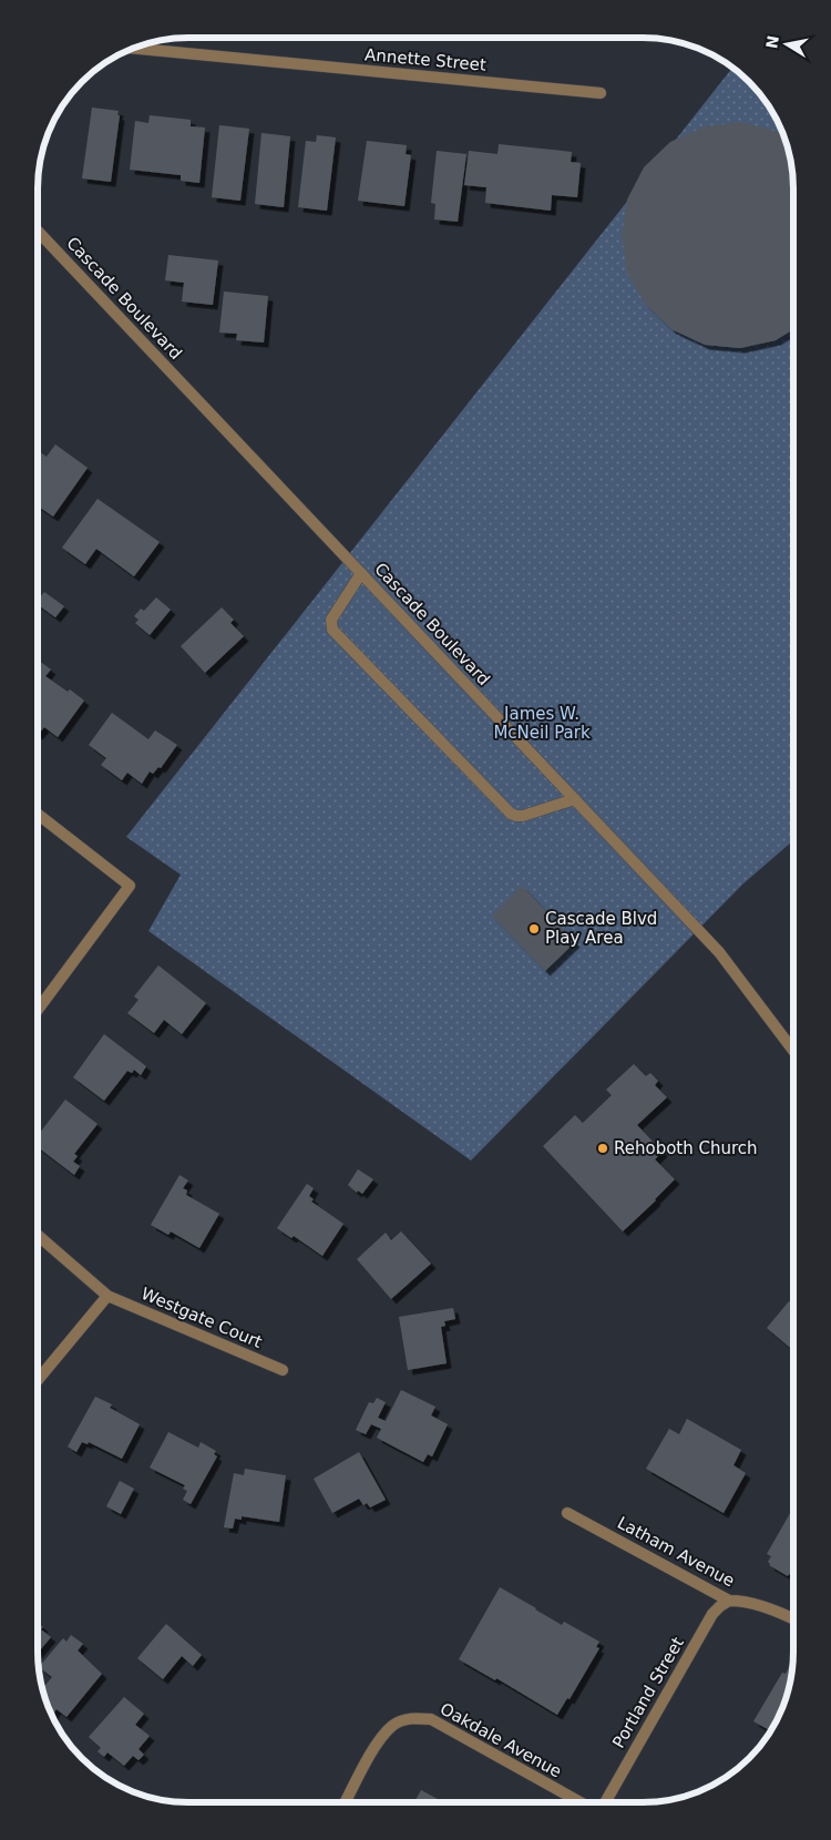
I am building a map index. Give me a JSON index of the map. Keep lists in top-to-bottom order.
{
  "streets": {
    "street": [
      "Annette Street",
      "Cascade Boulevard",
      "Westgate Court",
      "Latham Avenue",
      "Portland Street",
      "Oakdale Avenue"
    ]
  },
  "crossings": [
    ["Latham Avenue", "Portland Street"]
  ],
  "parks": ["James W. McNeil Park"],
  "places": ["Cascade Blvd Play Area", "Rehoboth Church"],
  "north": "left"
}
